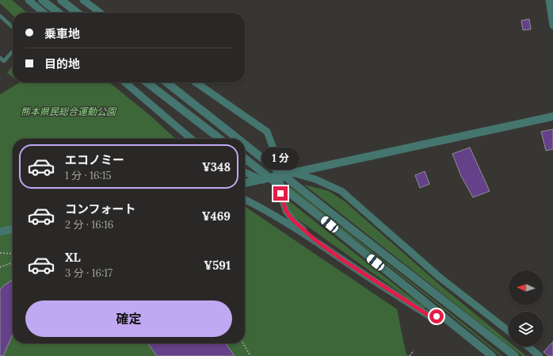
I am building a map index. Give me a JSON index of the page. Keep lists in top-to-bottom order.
{
  "parks": ["熊本県民総合運動公園"],
  "north": "left",
  "page": {
    "banner": ["乗車地", "目的地"],
    "list": [
      {
        "name": "エコノミー",
        "note": "1 分 · 16:15",
        "value": "¥348"
      },
      {
        "name": "コンフォート",
        "note": "2 分 · 16:16",
        "value": "¥469"
      },
      {
        "name": "XL",
        "note": "3 分 · 16:17",
        "value": "¥591"
      }
    ],
    "bubble": "1 分",
    "buttons": "確定"
  }
}
